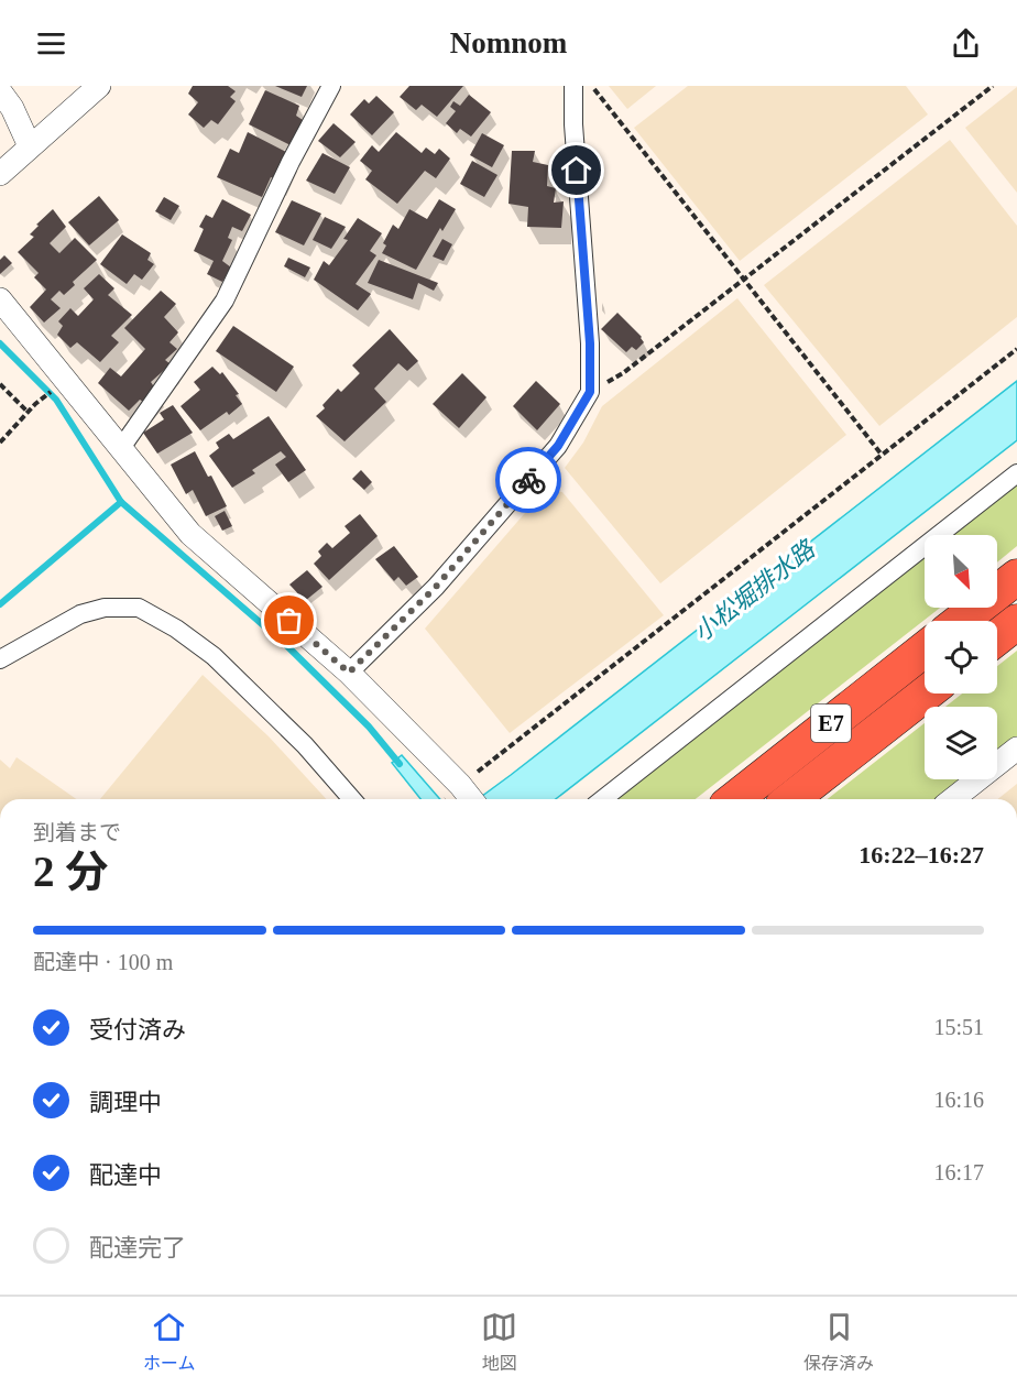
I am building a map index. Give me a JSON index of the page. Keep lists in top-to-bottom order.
{
  "streets": {
    "highway": ["E7"]
  },
  "water": ["小松堀排水路"],
  "north": "bottom right",
  "page": {
    "header": "Nomnom",
    "heading": ["2 分", "到着まで", "16:22–16:27"],
    "bar": "配達中 · 100 m",
    "list": [
      ["受付済み", "15:51"],
      ["調理中", "16:16"],
      ["配達中", "16:17"],
      "配達完了"
    ],
    "tabs": ["ホーム", "地図", "保存済み"]
  }
}
